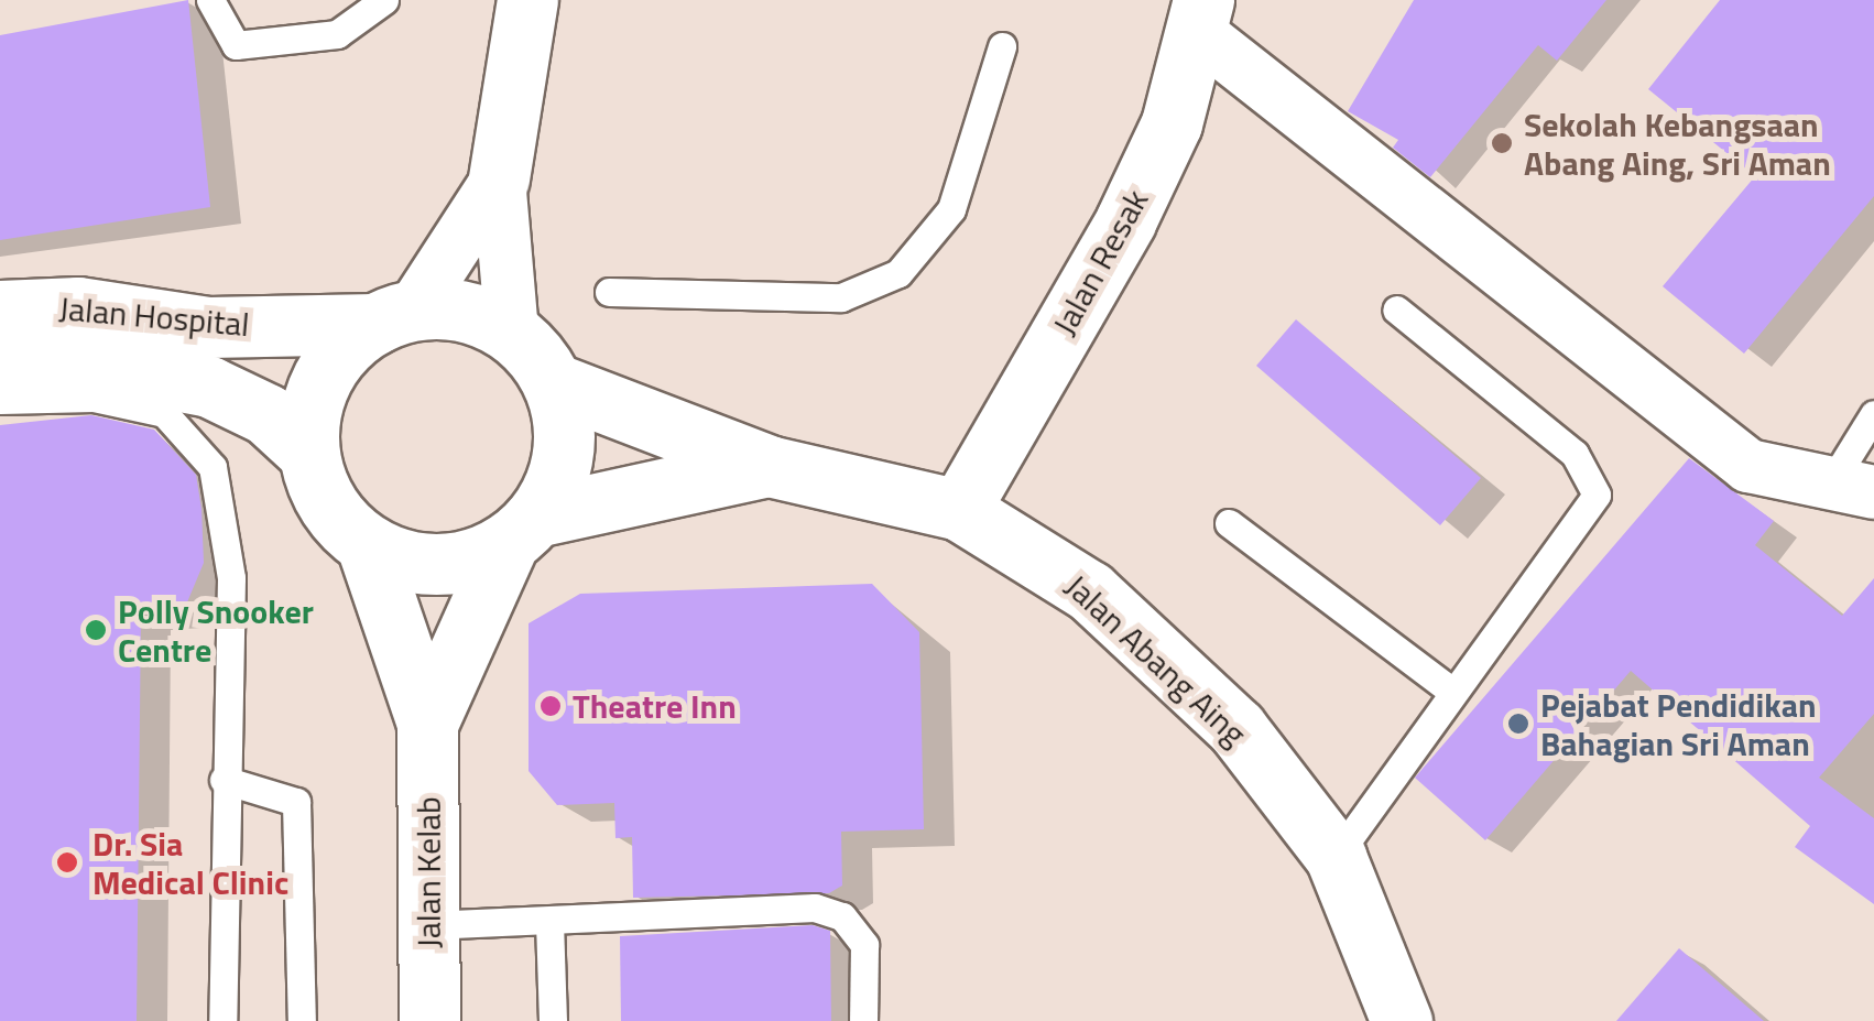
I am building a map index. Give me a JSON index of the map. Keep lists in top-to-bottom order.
{
  "streets": {
    "main road": [
      "Jalan Resak",
      "Jalan Hospital",
      "Jalan Abang Aing",
      "Jalan Kelab"
    ]
  },
  "crossings": [
    ["Jalan Resak", "Jalan Abang Aing"],
    ["Jalan Hospital", "Jalan Abang Aing"],
    ["Jalan Hospital", "Jalan Kelab"],
    ["Jalan Abang Aing", "Jalan Kelab"]
  ],
  "places": [
    "Sekolah Kebangsaan Abang Aing, Sri Aman",
    "Polly Snooker Centre",
    "Theatre Inn",
    "Pejabat Pendidikan Bahagian Sri Aman",
    "Dr. Sia Medical Clinic"
  ]
}
